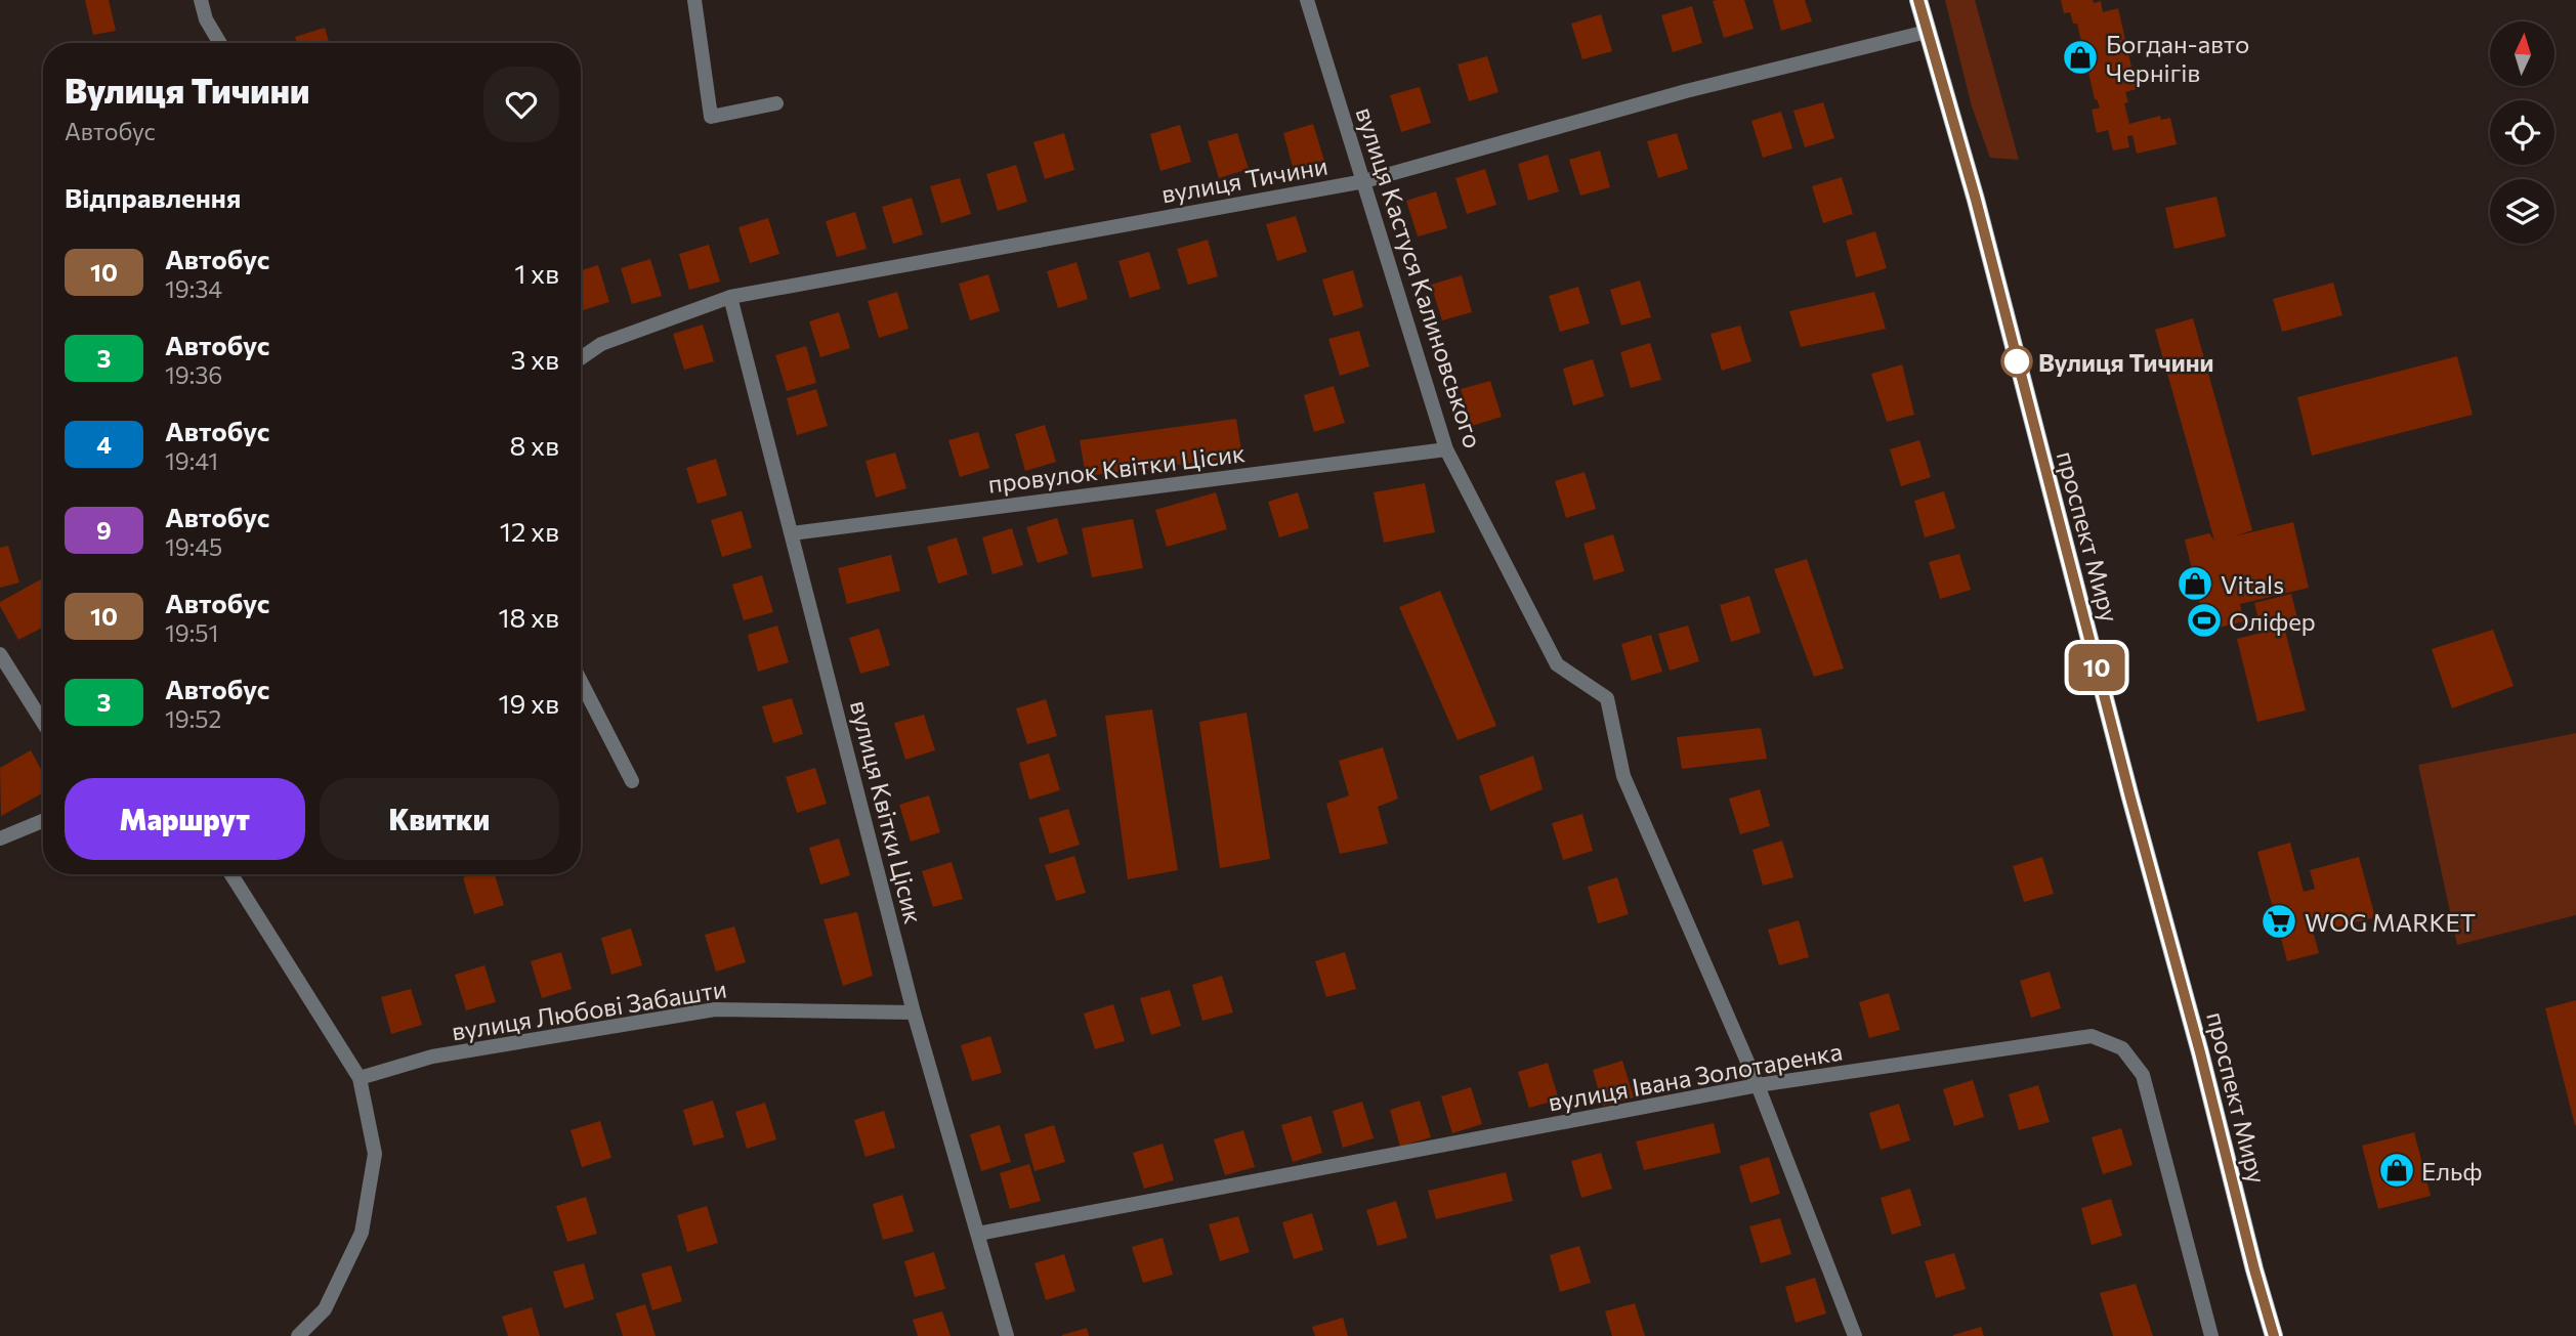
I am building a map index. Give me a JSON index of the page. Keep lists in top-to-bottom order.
{
  "streets": {
    "main road": ["проспект Миру"],
    "street": [
      "вулиця Тичини",
      "вулиця Кастуся Калиновського",
      "провулок Квітки Цісик",
      "вулиця Квітки Цісик",
      "вулиця Любові Забашти",
      "вулиця Івана Золотаренка"
    ]
  },
  "crossings": [
    ["вулиця Тичини", "вулиця Кастуся Калиновського"],
    ["вулиця Тичини", "проспект Миру"],
    ["вулиця Тичини", "вулиця Квітки Цісик"],
    ["вулиця Кастуся Калиновського", "провулок Квітки Цісик"],
    ["вулиця Кастуся Калиновського", "вулиця Івана Золотаренка"],
    ["провулок Квітки Цісик", "вулиця Квітки Цісик"],
    ["вулиця Квітки Цісик", "вулиця Любові Забашти"],
    ["вулиця Квітки Цісик", "вулиця Івана Золотаренка"]
  ],
  "places": {
    "shop": ["Богдан-авто Чернігів", "Vitals", "Ельф"],
    "other": ["Вулиця Тичини"],
    "sports": ["Оліфер"],
    "supermarket": ["WOG MARKET"]
  },
  "lines": ["bus line 10"],
  "north": "top",
  "page": {
    "on_map": "10",
    "heading": [
      ["Вулиця Тичини", "Автобус"],
      "Відправлення"
    ],
    "list": [
      {
        "mark": "10",
        "name": "Автобус",
        "note": "19:34",
        "value": "1 хв"
      },
      {
        "mark": "3",
        "name": "Автобус",
        "note": "19:36",
        "value": "3 хв"
      },
      {
        "mark": "4",
        "name": "Автобус",
        "note": "19:41",
        "value": "8 хв"
      },
      {
        "mark": "9",
        "name": "Автобус",
        "note": "19:45",
        "value": "12 хв"
      },
      {
        "mark": "10",
        "name": "Автобус",
        "note": "19:51",
        "value": "18 хв"
      },
      {
        "mark": "3",
        "name": "Автобус",
        "note": "19:52",
        "value": "19 хв"
      }
    ],
    "buttons": ["Маршрут", "Квитки"]
  }
}
